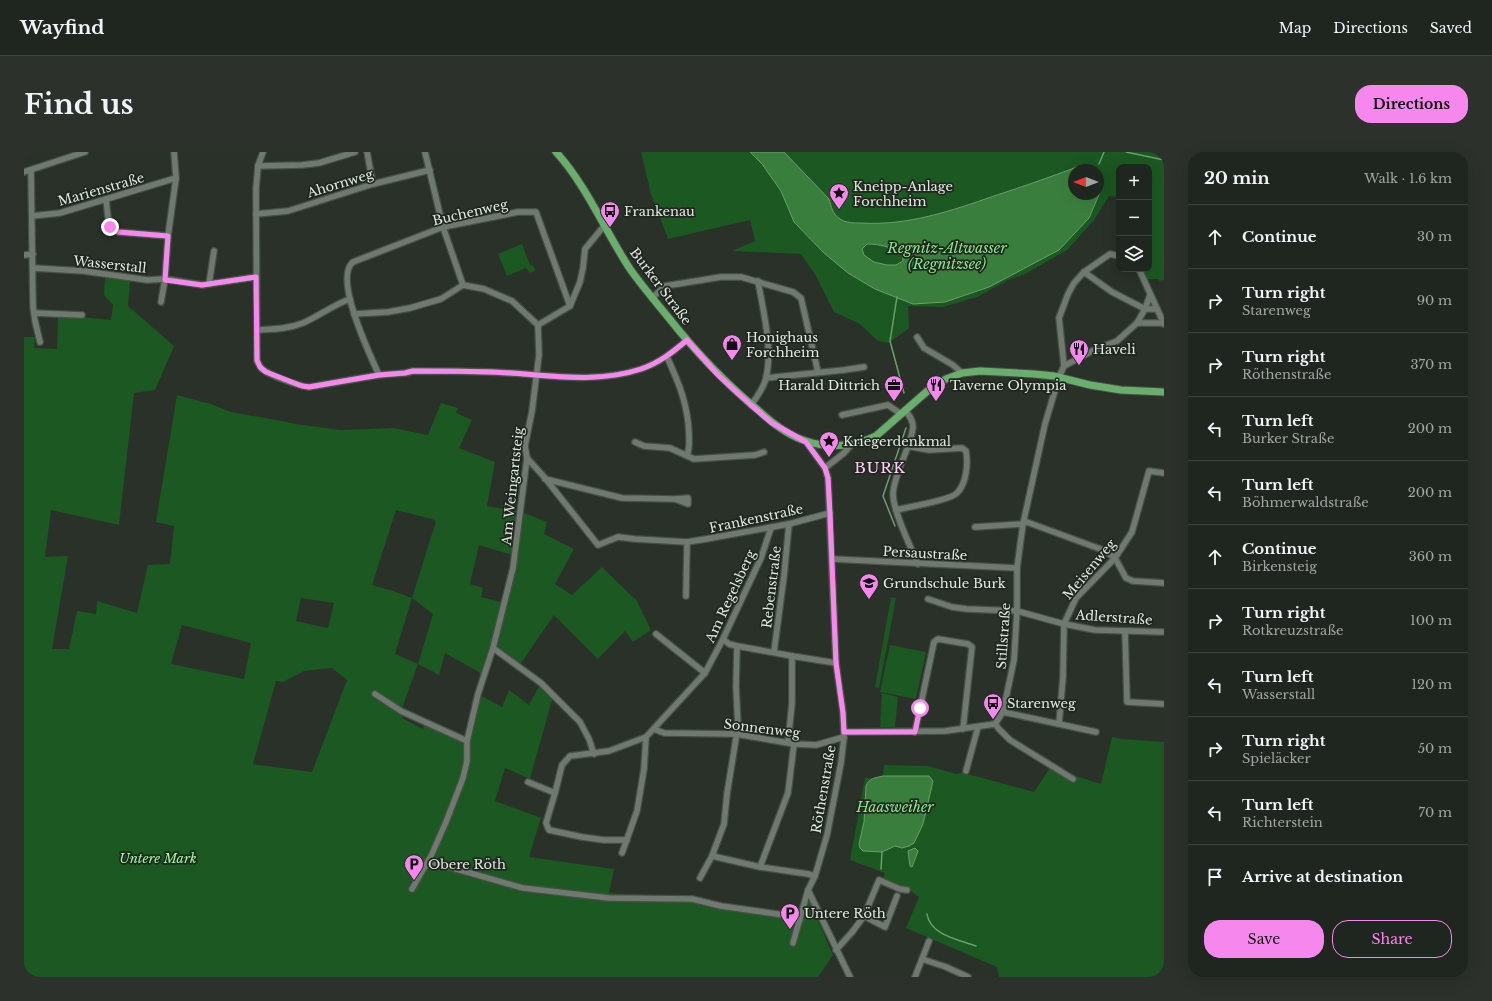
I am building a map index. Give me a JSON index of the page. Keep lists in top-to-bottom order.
{
  "streets": {
    "main road": ["Burker Straße"],
    "street": [
      "Ahornweg",
      "Marienstraße",
      "Buchenweg",
      "Wasserstall",
      "Am Weingartsteig",
      "Frankenstraße",
      "Persaustraße",
      "Meisenweg",
      "Rebenstraße",
      "Am Regelsberg",
      "Adlerstraße",
      "Stillstraße",
      "Sonnenweg",
      "Röthenstraße"
    ]
  },
  "crossings": [
    ["Burker Straße", "Stillstraße"],
    ["Burker Straße", "Röthenstraße"],
    ["Am Weingartsteig", "Frankenstraße"],
    ["Frankenstraße", "Rebenstraße"],
    ["Frankenstraße", "Am Regelsberg"],
    ["Frankenstraße", "Röthenstraße"],
    ["Persaustraße", "Stillstraße"],
    ["Persaustraße", "Röthenstraße"],
    ["Meisenweg", "Adlerstraße"],
    ["Am Regelsberg", "Sonnenweg"],
    ["Adlerstraße", "Stillstraße"],
    ["Sonnenweg", "Röthenstraße"]
  ],
  "districts": ["BURK"],
  "water": ["Regnitz-Altwasser (Regnitzsee)", "Haasweiher"],
  "parks": ["Untere Mark"],
  "places": {
    "place": ["Kneipp-Anlage Forchheim", "Kriegerdenkmal"],
    "bus stop": ["Frankenau", "Starenweg"],
    "shop": ["Honighaus Forchheim"],
    "restaurant": ["Haveli", "Taverne Olympia"],
    "office": ["Harald Dittrich"],
    "school or university": ["Grundschule Burk"],
    "parking": ["Obere Röth", "Untere Röth"]
  },
  "north": "left",
  "page": {
    "header": "Wayfind",
    "nav": ["Map", "Directions", "Saved"],
    "buttons": [
      "Directions",
      ["Save", "Share"]
    ],
    "title": "Find us",
    "heading": ["20 min", "Walk · 1.6 km"],
    "map_buttons": ["+", "−"],
    "list": [
      ["Continue", "30 m"],
      ["Turn right", "Starenweg", "90 m"],
      ["Turn right", "Röthenstraße", "370 m"],
      ["Turn left", "Burker Straße", "200 m"],
      ["Turn left", "Böhmerwaldstraße", "200 m"],
      ["Continue", "Birkensteig", "360 m"],
      ["Turn right", "Rotkreuzstraße", "100 m"],
      ["Turn left", "Wasserstall", "120 m"],
      ["Turn right", "Spieläcker", "50 m"],
      ["Turn left", "Richterstein", "70 m"],
      "Arrive at destination"
    ]
  }
}
